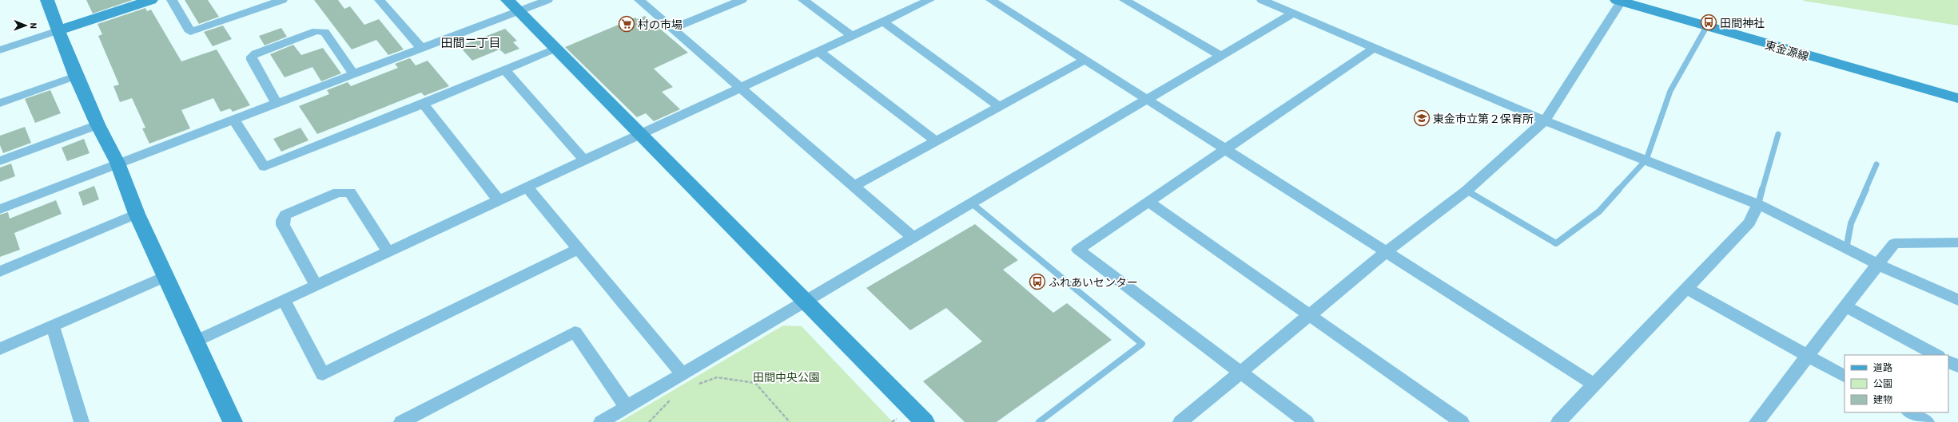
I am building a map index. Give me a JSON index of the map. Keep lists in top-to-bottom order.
{
  "streets": {
    "street": ["東金源線"]
  },
  "districts": ["田間二丁目"],
  "parks": ["田間中央公園"],
  "places": {
    "bus stop": ["田間神社", "ふれあいセンター"],
    "supermarket": ["村の市場"],
    "school or university": ["東金市立第２保育所"]
  },
  "legend": ["道路", "公園", "建物"],
  "north": "right"
}
